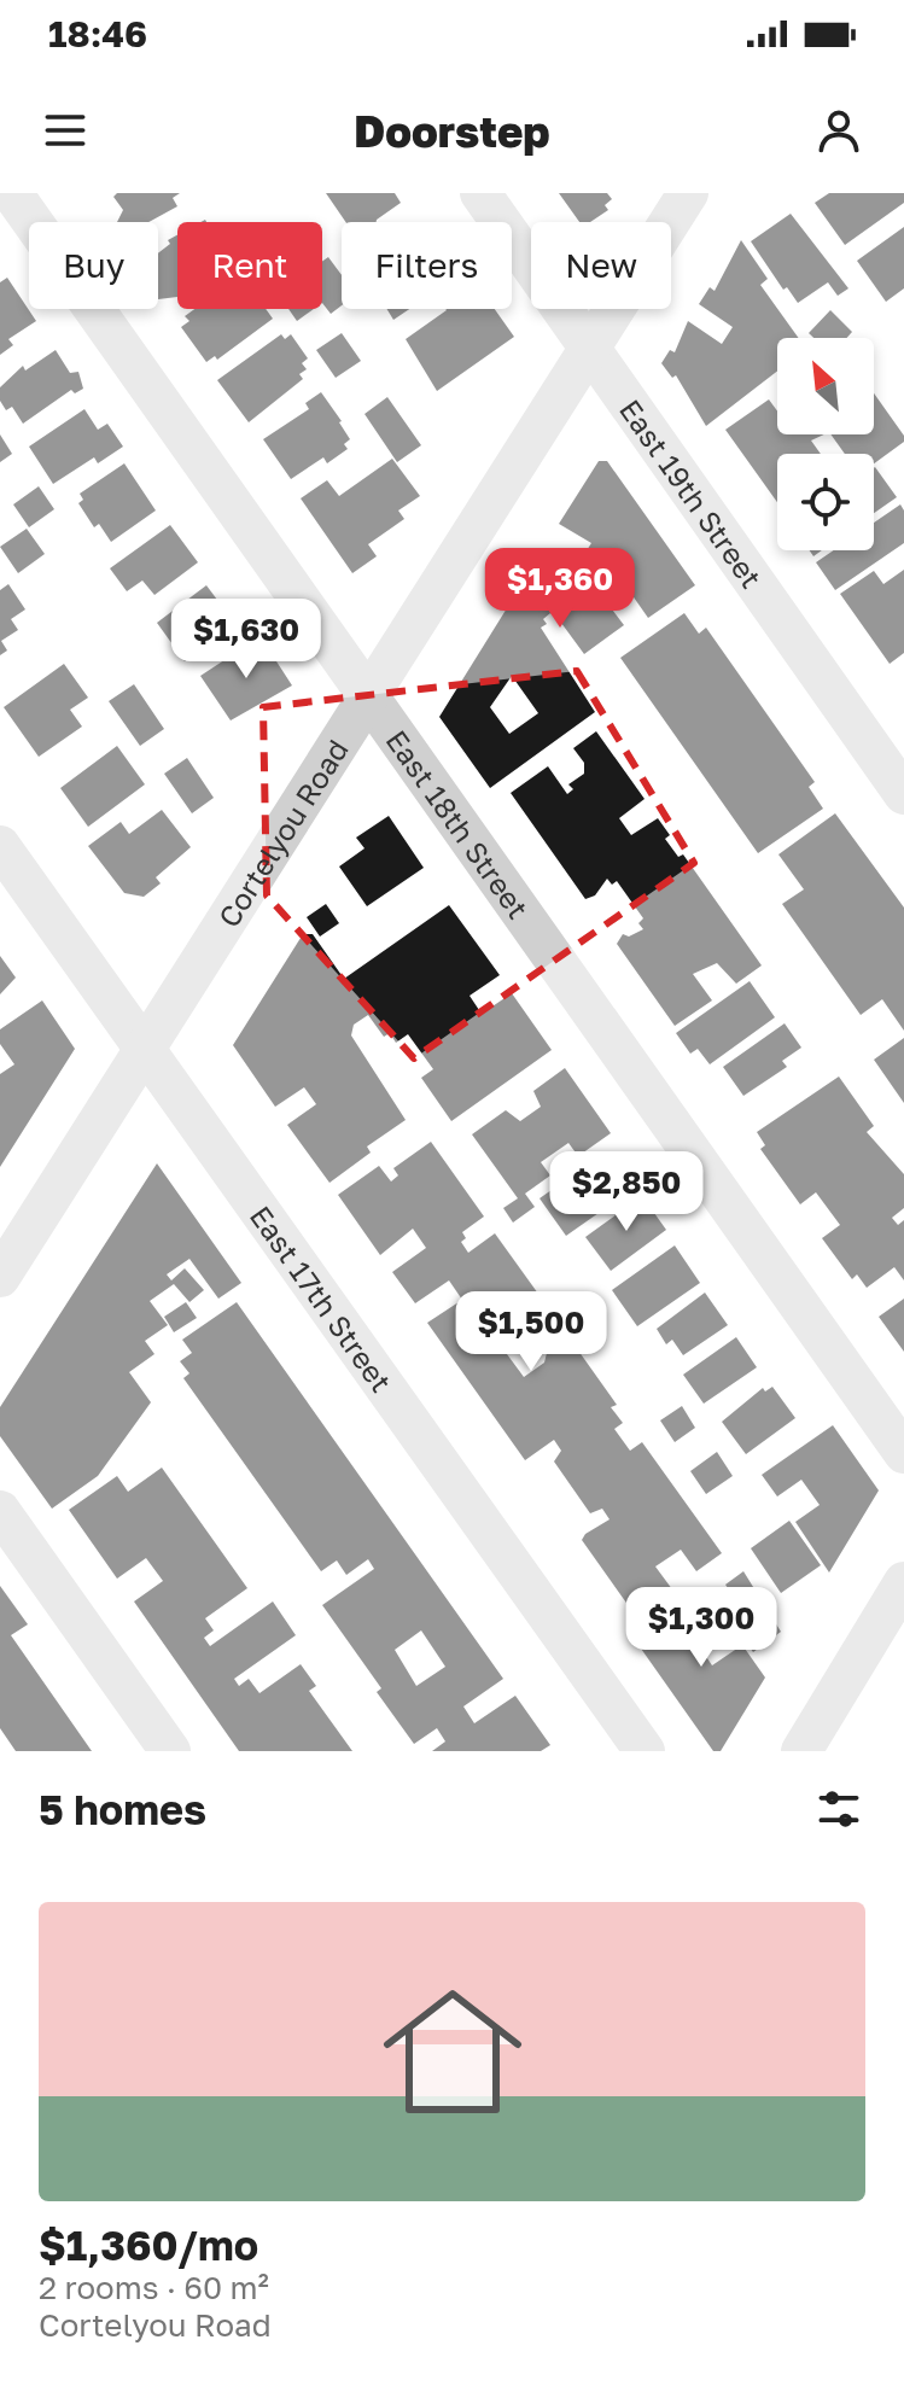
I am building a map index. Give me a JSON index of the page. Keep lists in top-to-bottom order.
{
  "streets": {
    "street": [
      "East 19th Street",
      "East 18th Street",
      "Cortelyou Road",
      "East 17th Street"
    ]
  },
  "crossings": [
    ["East 19th Street", "Cortelyou Road"],
    ["East 18th Street", "Cortelyou Road"],
    ["Cortelyou Road", "East 17th Street"]
  ],
  "north": "top left",
  "page": {
    "status": "18:46",
    "header": "Doorstep",
    "chip": [
      "Buy",
      "Rent",
      "Filters",
      "New"
    ],
    "price": [
      "$1,360",
      "$1,630",
      "$2,850",
      "$1,500",
      "$1,300"
    ],
    "heading": "5 homes",
    "list": [
      {
        "name": "$1,360/mo",
        "note": "2 rooms · 60 m² · Cortelyou Road"
      }
    ]
  }
}
